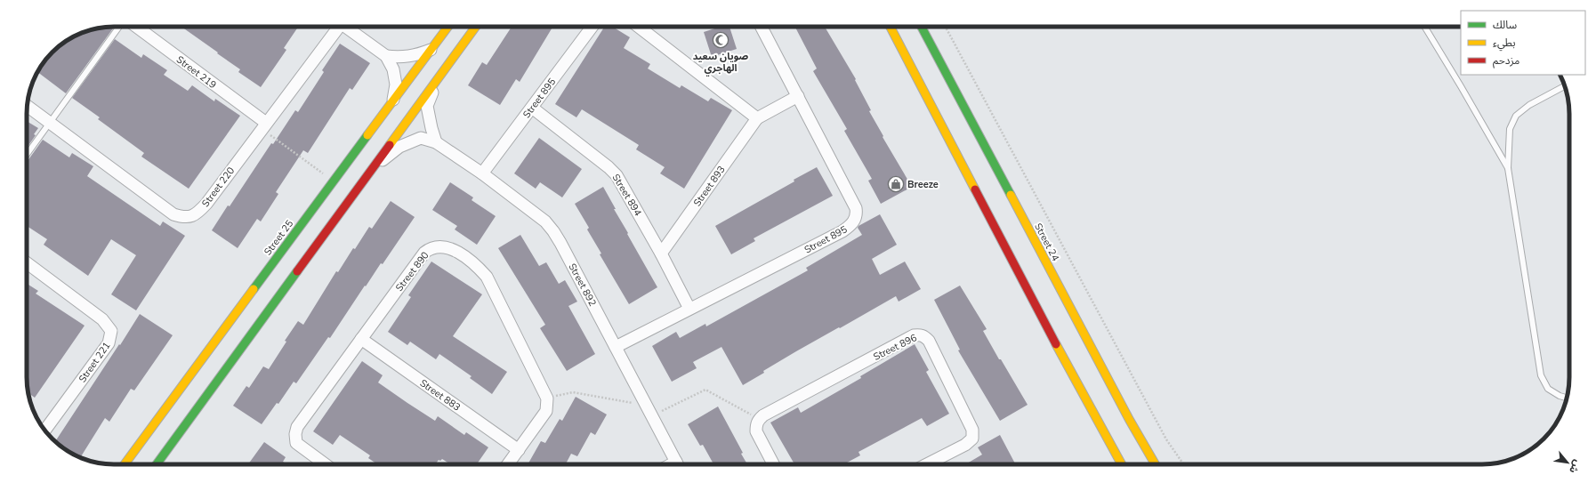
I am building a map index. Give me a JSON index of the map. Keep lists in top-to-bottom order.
{
  "streets": {
    "street": [
      "Street 219",
      "Street 895",
      "Street 893",
      "Street 220",
      "Street 894",
      "Street 25",
      "Street 24",
      "Street 890",
      "Street 892",
      "Street 896",
      "Street 221",
      "Street 883"
    ]
  },
  "crossings": [
    ["Street 219", "Street 220"],
    ["Street 895", "Street 893"],
    ["Street 895", "Street 894"],
    ["Street 895", "Street 892"],
    ["Street 893", "Street 894"],
    ["Street 890", "Street 883"]
  ],
  "places": {
    "mosque": ["صويان سعيد الهاجري"],
    "shop": ["Breeze"]
  },
  "legend": ["سالك", "بطيء", "مزدحم"],
  "north": "bottom right"
}
